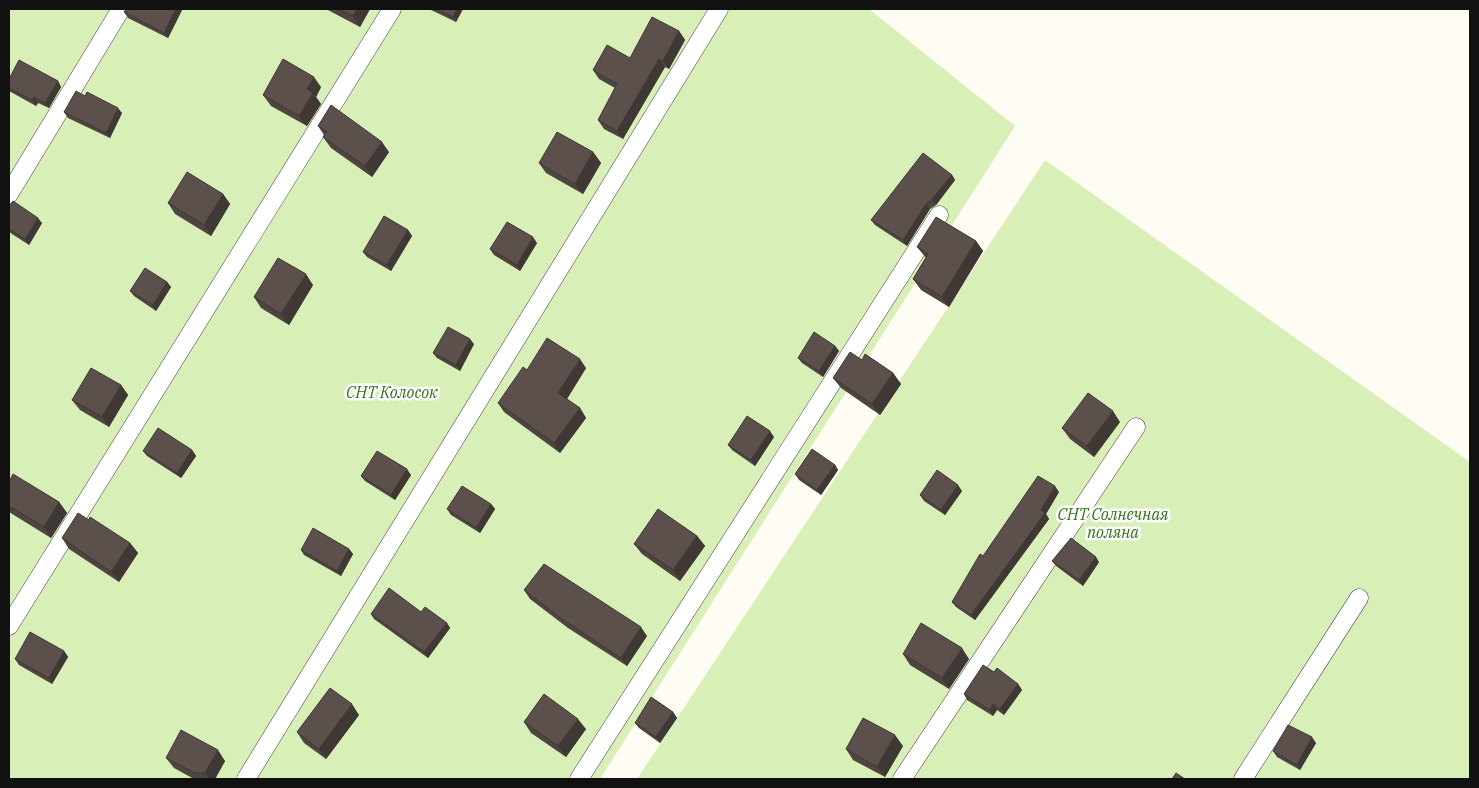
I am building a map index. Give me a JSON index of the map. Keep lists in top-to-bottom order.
{
  "parks": ["СНТ Колосок", "СНТ Солнечная поляна"]
}
